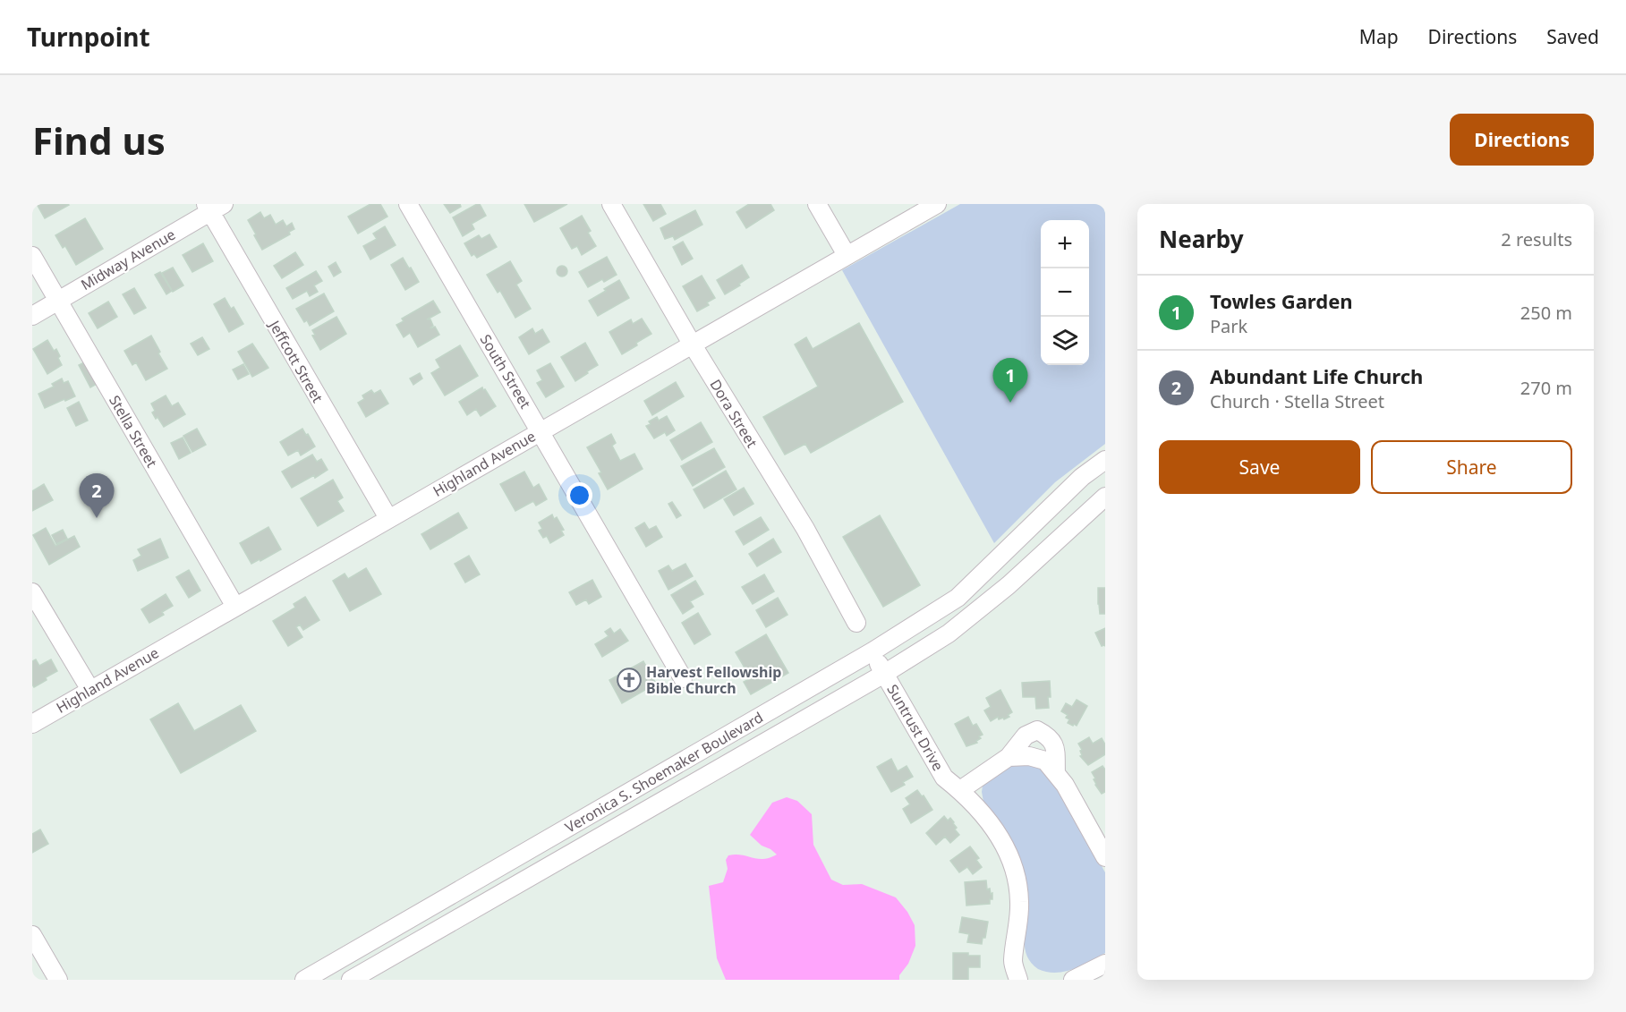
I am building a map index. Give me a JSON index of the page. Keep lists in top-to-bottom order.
{
  "streets": {
    "street": [
      "Midway Avenue",
      "Jeffcott Street",
      "South Street",
      "Dora Street",
      "Stella Street",
      "Highland Avenue",
      "Suntrust Drive",
      "Veronica S. Shoemaker Boulevard"
    ]
  },
  "crossings": [
    ["Midway Avenue", "Jeffcott Street"],
    ["Midway Avenue", "Stella Street"],
    ["Jeffcott Street", "Highland Avenue"],
    ["South Street", "Highland Avenue"],
    ["Dora Street", "Highland Avenue"],
    ["Stella Street", "Highland Avenue"],
    ["Suntrust Drive", "Veronica S. Shoemaker Boulevard"]
  ],
  "places": {
    "church": ["Harvest Fellowship Bible Church"]
  },
  "page": {
    "header": "Turnpoint",
    "nav": ["Map", "Directions", "Saved"],
    "buttons": [
      "Directions",
      ["Save", "Share"]
    ],
    "title": "Find us",
    "heading": ["Nearby", "2 results"],
    "map_buttons": ["+", "−"],
    "list": [
      {
        "mark": "1",
        "name": "Towles Garden",
        "note": "Park",
        "value": "250 m"
      },
      {
        "mark": "2",
        "name": "Abundant Life Church",
        "note": "Church · Stella Street",
        "value": "270 m"
      }
    ],
    "pins": ["1", "2"]
  }
}
